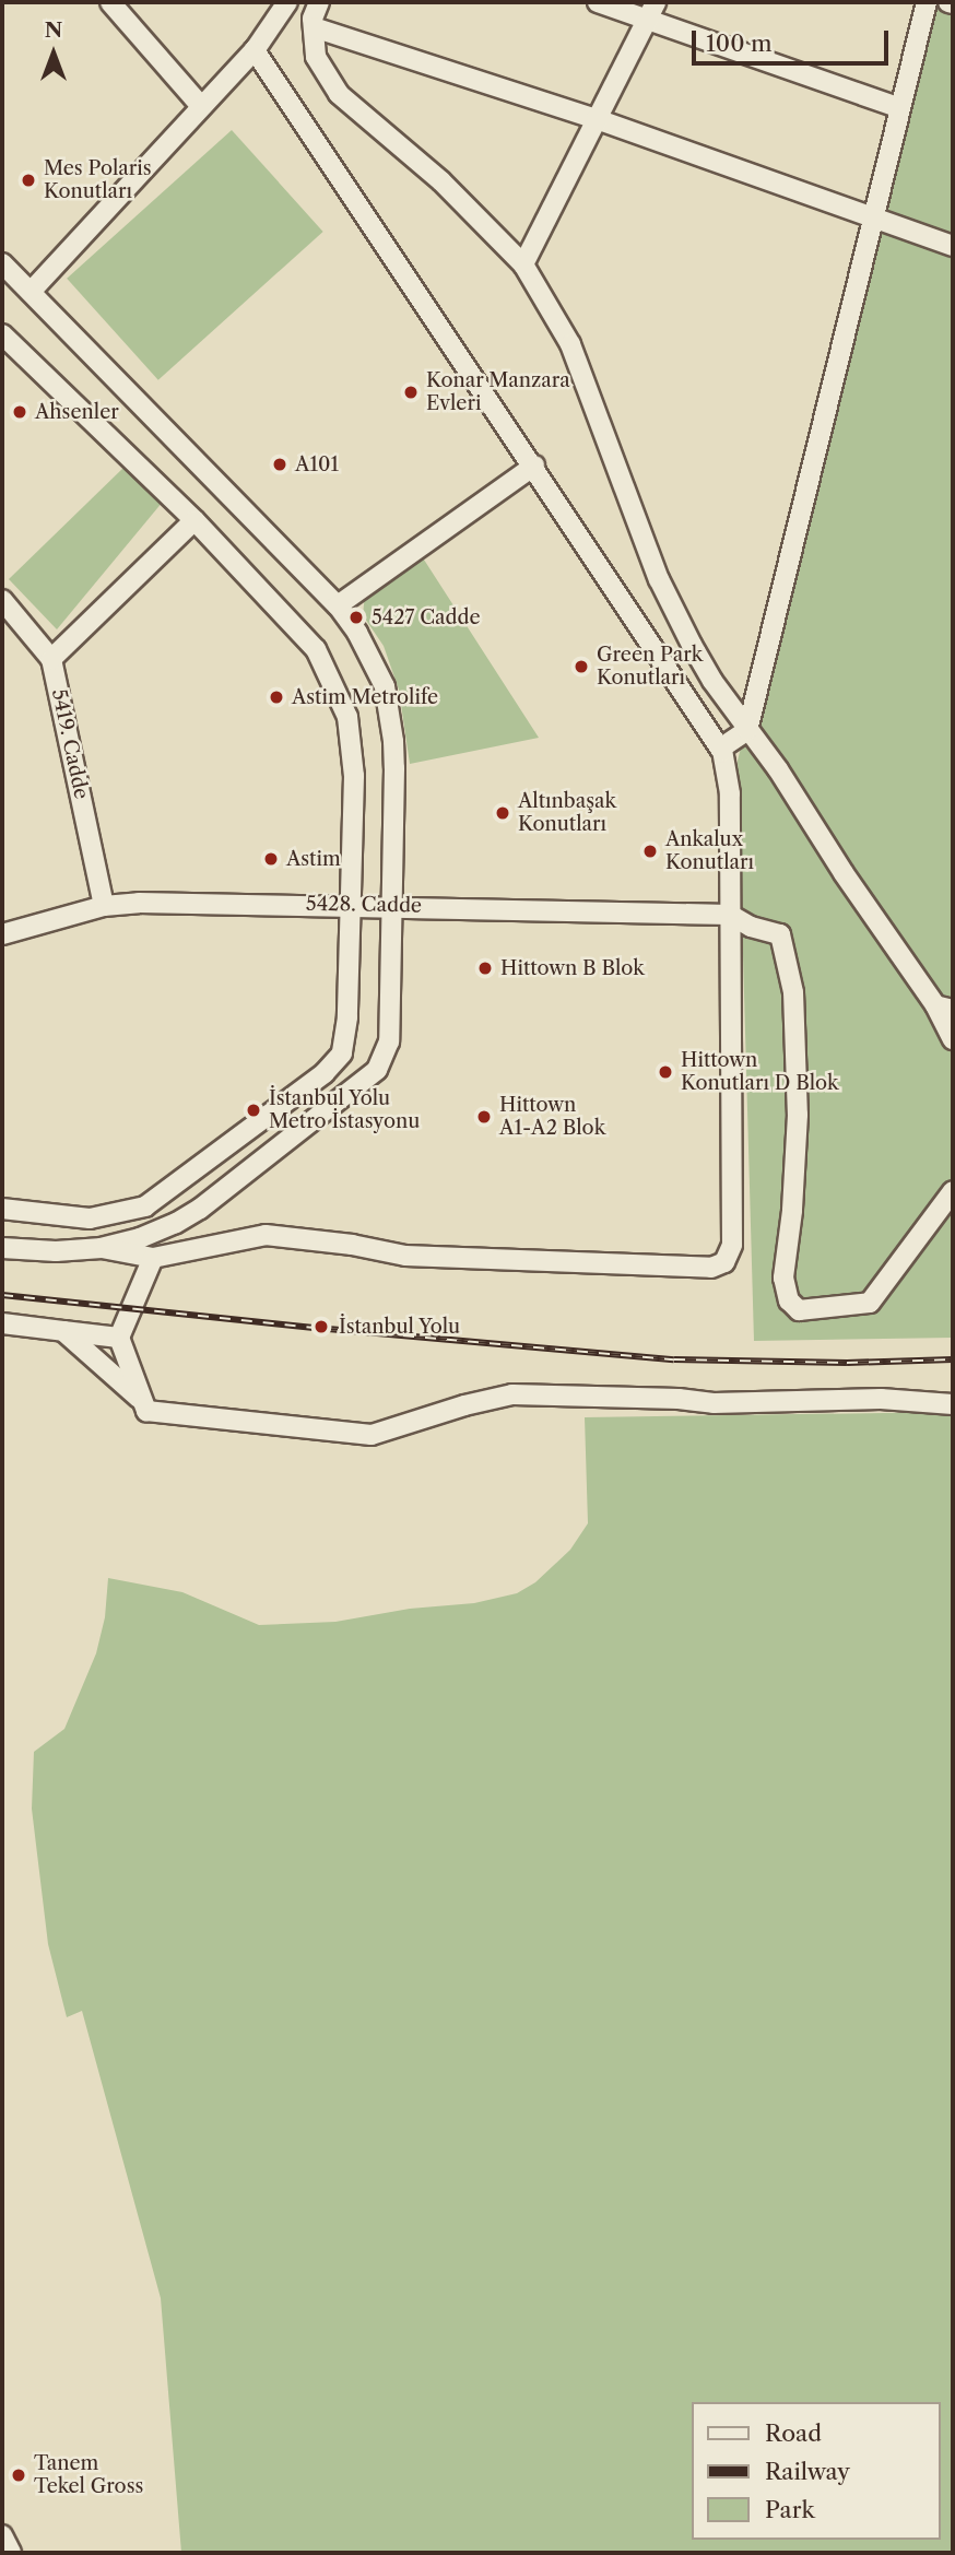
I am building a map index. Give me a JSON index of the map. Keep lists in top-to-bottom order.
{
  "streets": {
    "street": ["5419. Cadde", "5428. Cadde"]
  },
  "crossings": [
    ["5419. Cadde", "5428. Cadde"]
  ],
  "places": [
    "Mes Polaris Konutları",
    "Konar Manzara Evleri",
    "Ahsenler",
    "A101",
    "5427 Cadde",
    "Green Park Konutları",
    "Astim Metrolife",
    "Altınbaşak Konutları",
    "Ankalux Konutları",
    "Astim",
    "Hittown B Blok",
    "Hittown Konutları D Blok",
    "İstanbul Yolu Metro İstasyonu",
    "Hittown A1-A2 Blok",
    "İstanbul Yolu",
    "Tanem Tekel Gross"
  ],
  "legend": ["Road", "Railway", "Park"],
  "scale_bar": "100 m",
  "north": "top"
}
